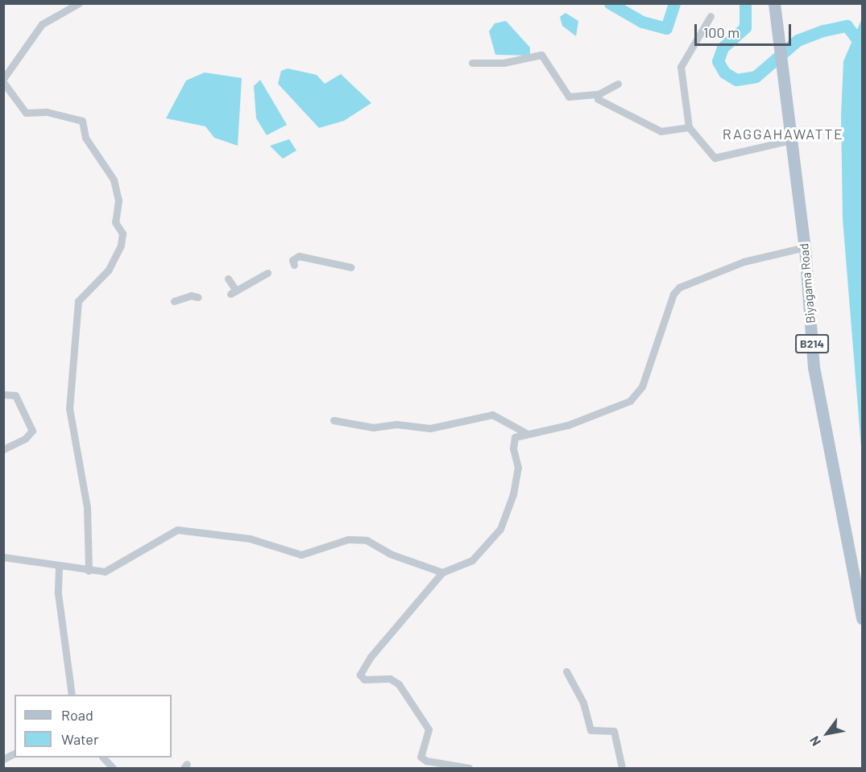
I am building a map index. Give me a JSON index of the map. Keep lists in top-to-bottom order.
{
  "streets": {
    "main road": ["Biyagama Road", "B214"]
  },
  "districts": ["RAGGAHAWATTE"],
  "legend": ["Road", "Water"],
  "scale_bar": "100 m",
  "north": "bottom left"
}
